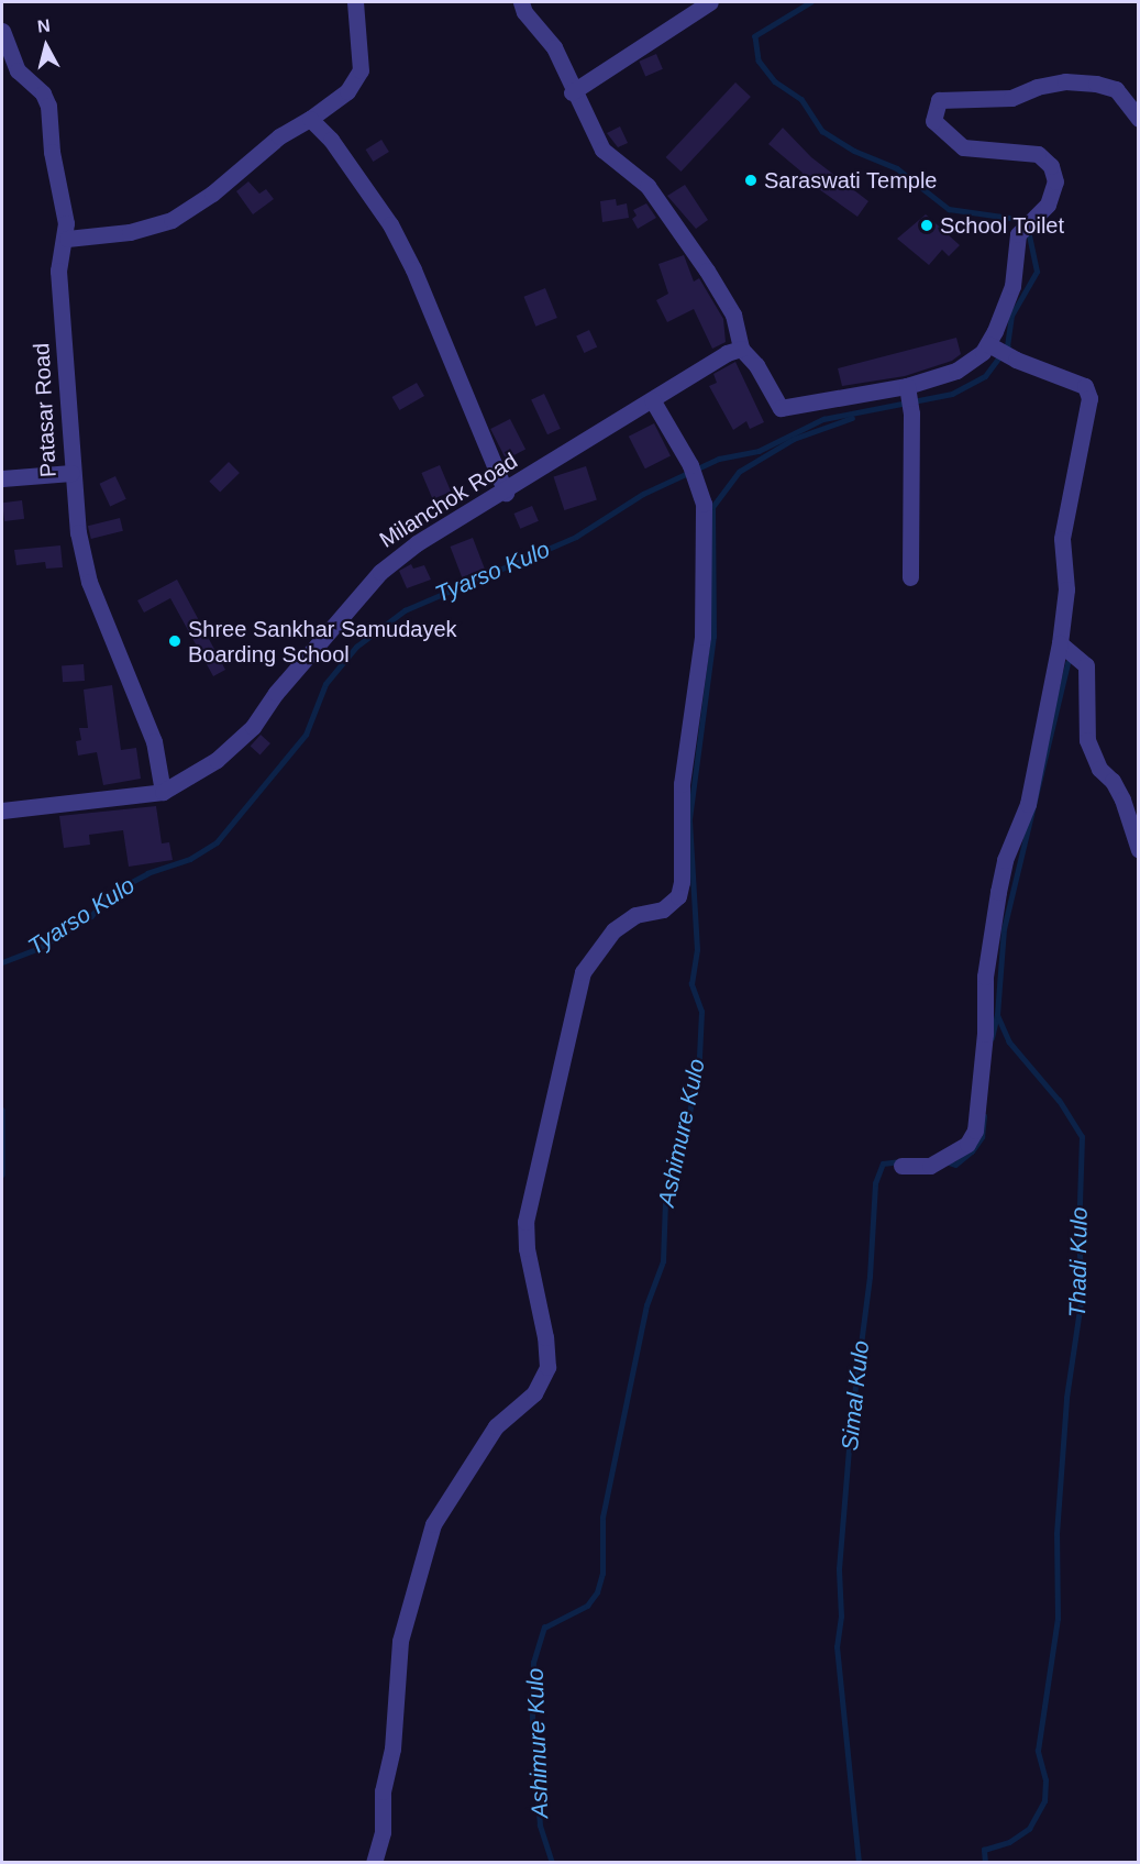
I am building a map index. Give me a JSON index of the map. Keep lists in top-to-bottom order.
{
  "streets": {
    "street": ["Patasar Road", "Milanchok Road"]
  },
  "crossings": [
    ["Patasar Road", "Milanchok Road"]
  ],
  "water": [
    "Tyarso Kulo",
    "Ashimure Kulo",
    "Thadi Kulo",
    "Simal Kulo"
  ],
  "places": ["Saraswati Temple", "School Toilet", "Shree Sankhar Samudayek Boarding School"],
  "north": "top"
}
